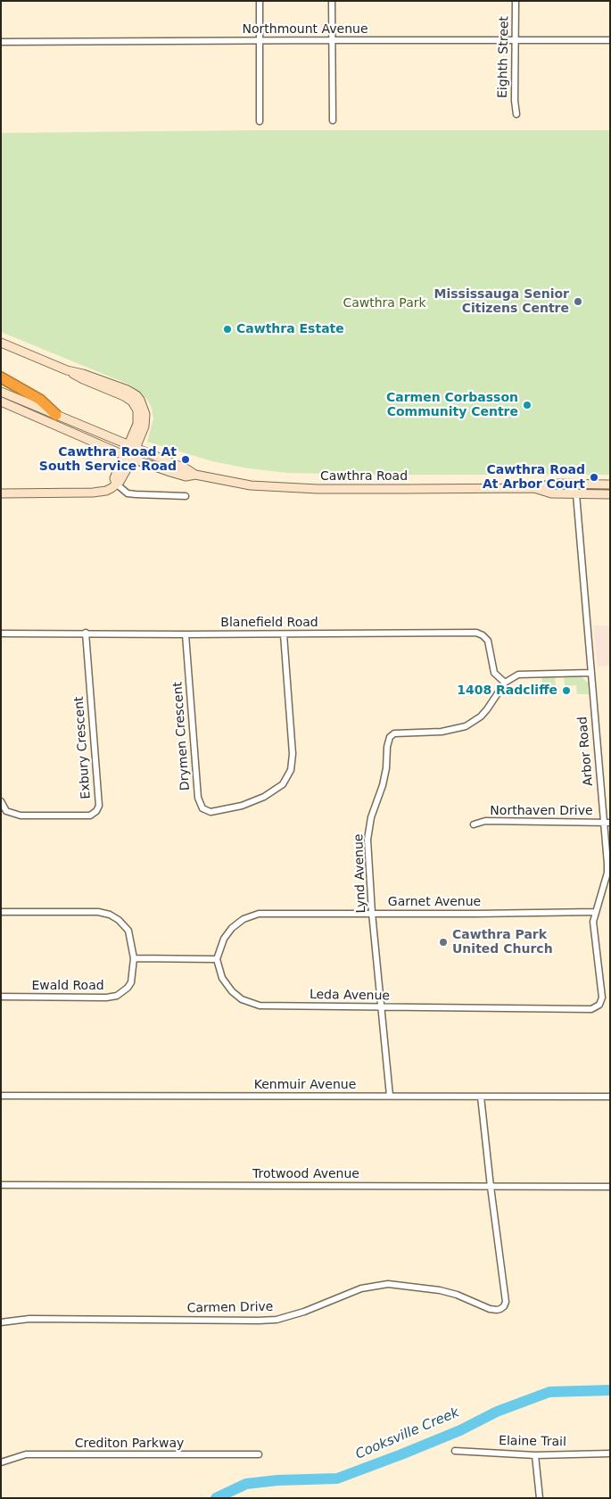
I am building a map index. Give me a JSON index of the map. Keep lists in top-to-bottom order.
{
  "streets": {
    "main road": ["Cawthra Road"],
    "street": [
      "Northmount Avenue",
      "Eighth Street",
      "Blanefield Road",
      "Drymen Crescent",
      "Exbury Crescent",
      "Arbor Road",
      "Northaven Drive",
      "Lynd Avenue",
      "Garnet Avenue",
      "Ewald Road",
      "Leda Avenue",
      "Kenmuir Avenue",
      "Trotwood Avenue",
      "Carmen Drive",
      "Elaine Trail",
      "Crediton Parkway"
    ]
  },
  "crossings": [
    ["Northmount Avenue", "Eighth Street"],
    ["Cawthra Road", "Arbor Road"],
    ["Blanefield Road", "Drymen Crescent"],
    ["Blanefield Road", "Exbury Crescent"],
    ["Blanefield Road", "Lynd Avenue"],
    ["Arbor Road", "Northaven Drive"],
    ["Arbor Road", "Garnet Avenue"],
    ["Arbor Road", "Leda Avenue"],
    ["Lynd Avenue", "Garnet Avenue"],
    ["Lynd Avenue", "Leda Avenue"],
    ["Lynd Avenue", "Kenmuir Avenue"],
    ["Garnet Avenue", "Leda Avenue"],
    ["Kenmuir Avenue", "Carmen Drive"],
    ["Trotwood Avenue", "Carmen Drive"]
  ],
  "water": ["Cooksville Creek"],
  "parks": ["Cawthra Park"],
  "places": [
    "Mississauga Senior Citizens Centre",
    "Cawthra Estate",
    "Carmen Corbasson Community Centre",
    "Cawthra Road At South Service Road",
    "Cawthra Road At Arbor Court",
    "1408 Radcliffe",
    "Cawthra Park United Church"
  ]
}
